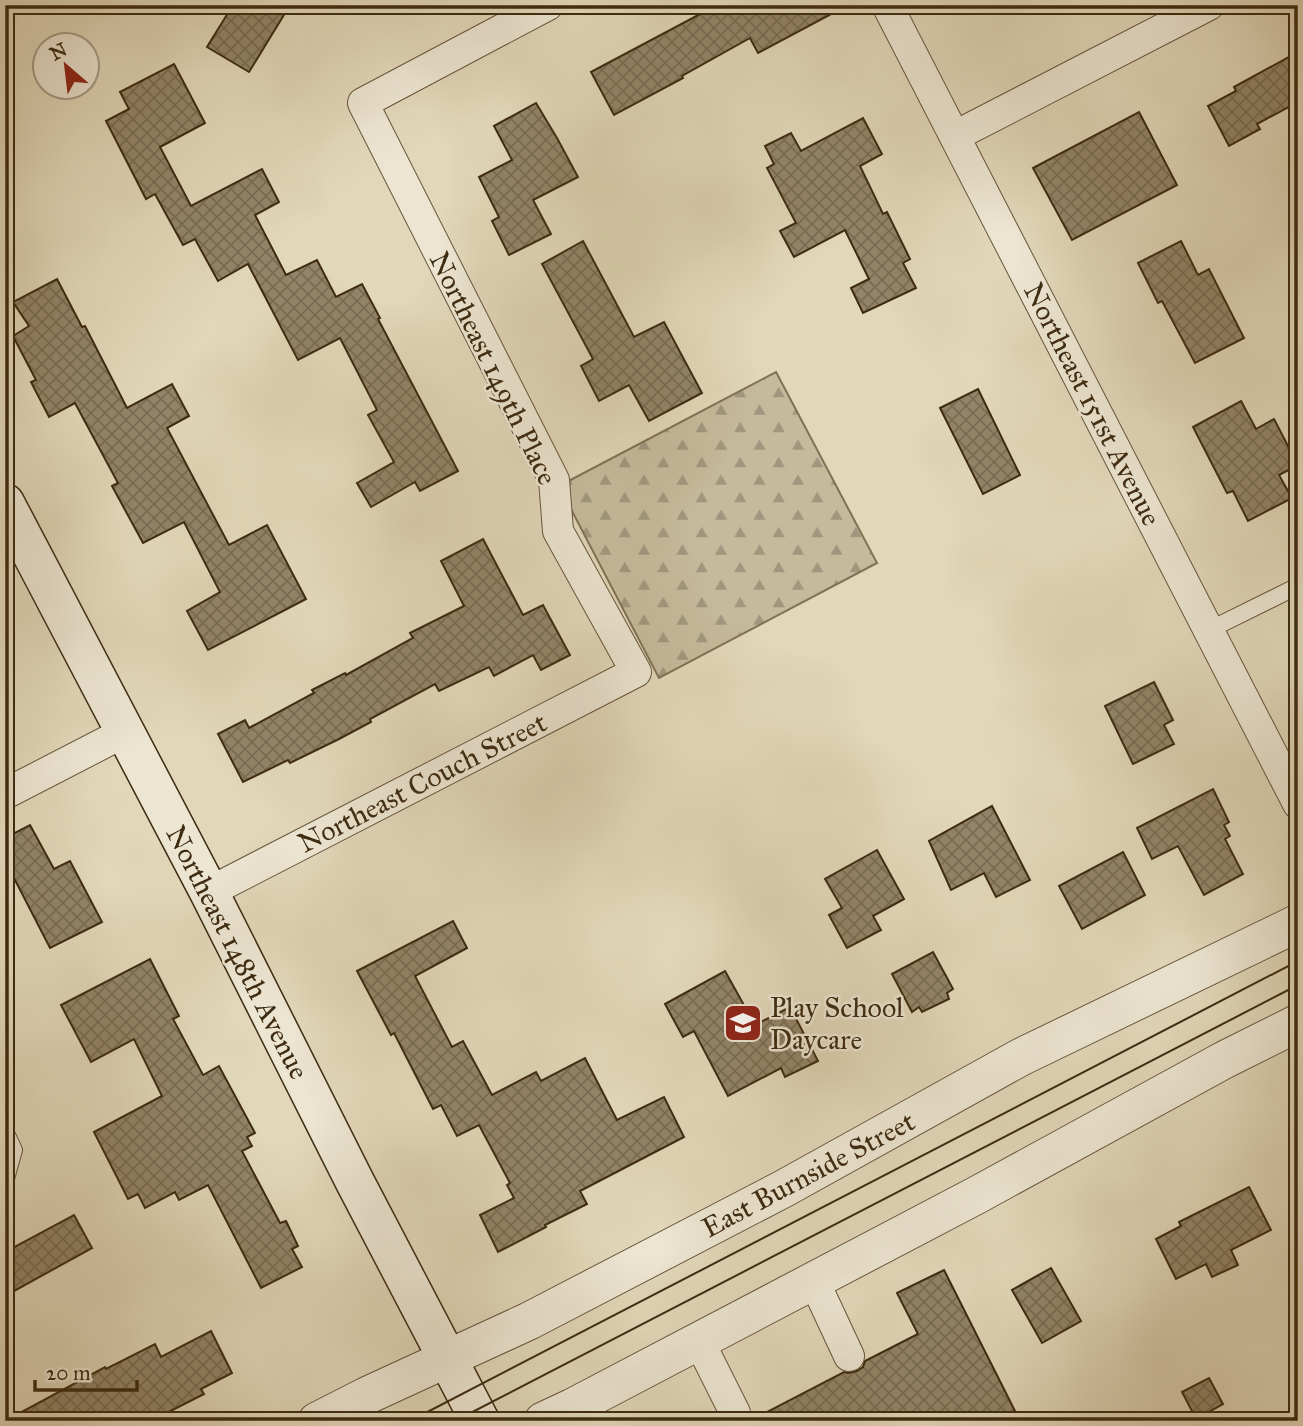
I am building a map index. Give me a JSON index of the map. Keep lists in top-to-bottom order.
{
  "streets": {
    "main road": ["Northeast 148th Avenue"],
    "street": [
      "Northeast 149th Place",
      "Northeast 151st Avenue",
      "Northeast Couch Street",
      "East Burnside Street"
    ]
  },
  "crossings": [
    ["Northeast 149th Place", "Northeast Couch Street"],
    ["Northeast Couch Street", "Northeast 148th Avenue"],
    ["Northeast 148th Avenue", "East Burnside Street"]
  ],
  "places": {
    "school or university": ["Play School Daycare"]
  },
  "scale_bar": "20 m",
  "north": "top left"
}
